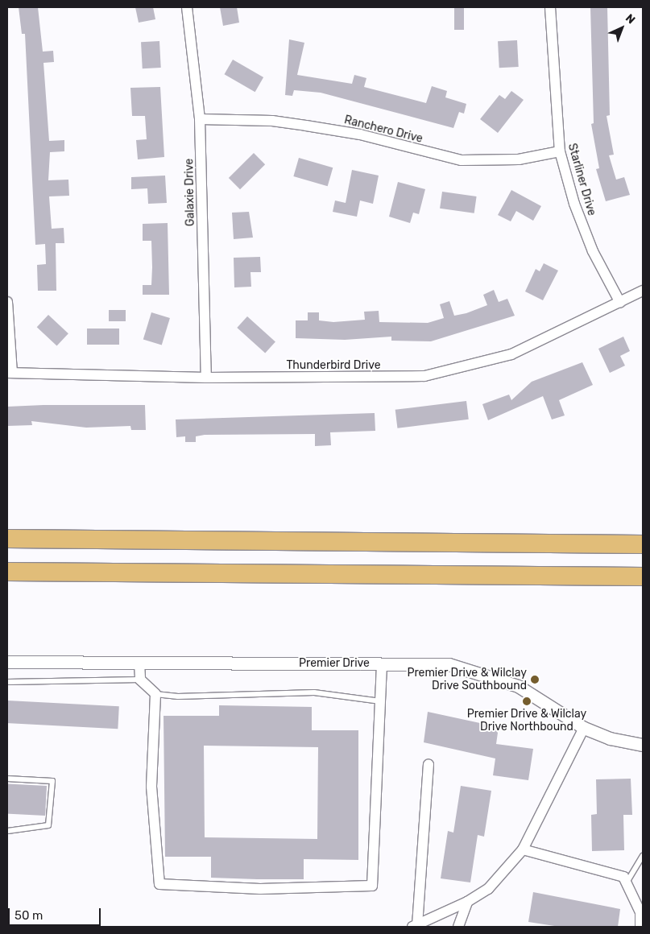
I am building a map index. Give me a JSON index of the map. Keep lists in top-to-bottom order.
{
  "streets": {
    "street": [
      "Ranchero Drive",
      "Starliner Drive",
      "Galaxie Drive",
      "Thunderbird Drive",
      "Premier Drive"
    ]
  },
  "crossings": [
    ["Ranchero Drive", "Starliner Drive"],
    ["Ranchero Drive", "Galaxie Drive"],
    ["Starliner Drive", "Thunderbird Drive"],
    ["Galaxie Drive", "Thunderbird Drive"]
  ],
  "places": ["Premier Drive & Wilclay Drive Southbound", "Premier Drive & Wilclay Drive Northbound"],
  "scale_bar": "50 m",
  "north": "top right"
}
